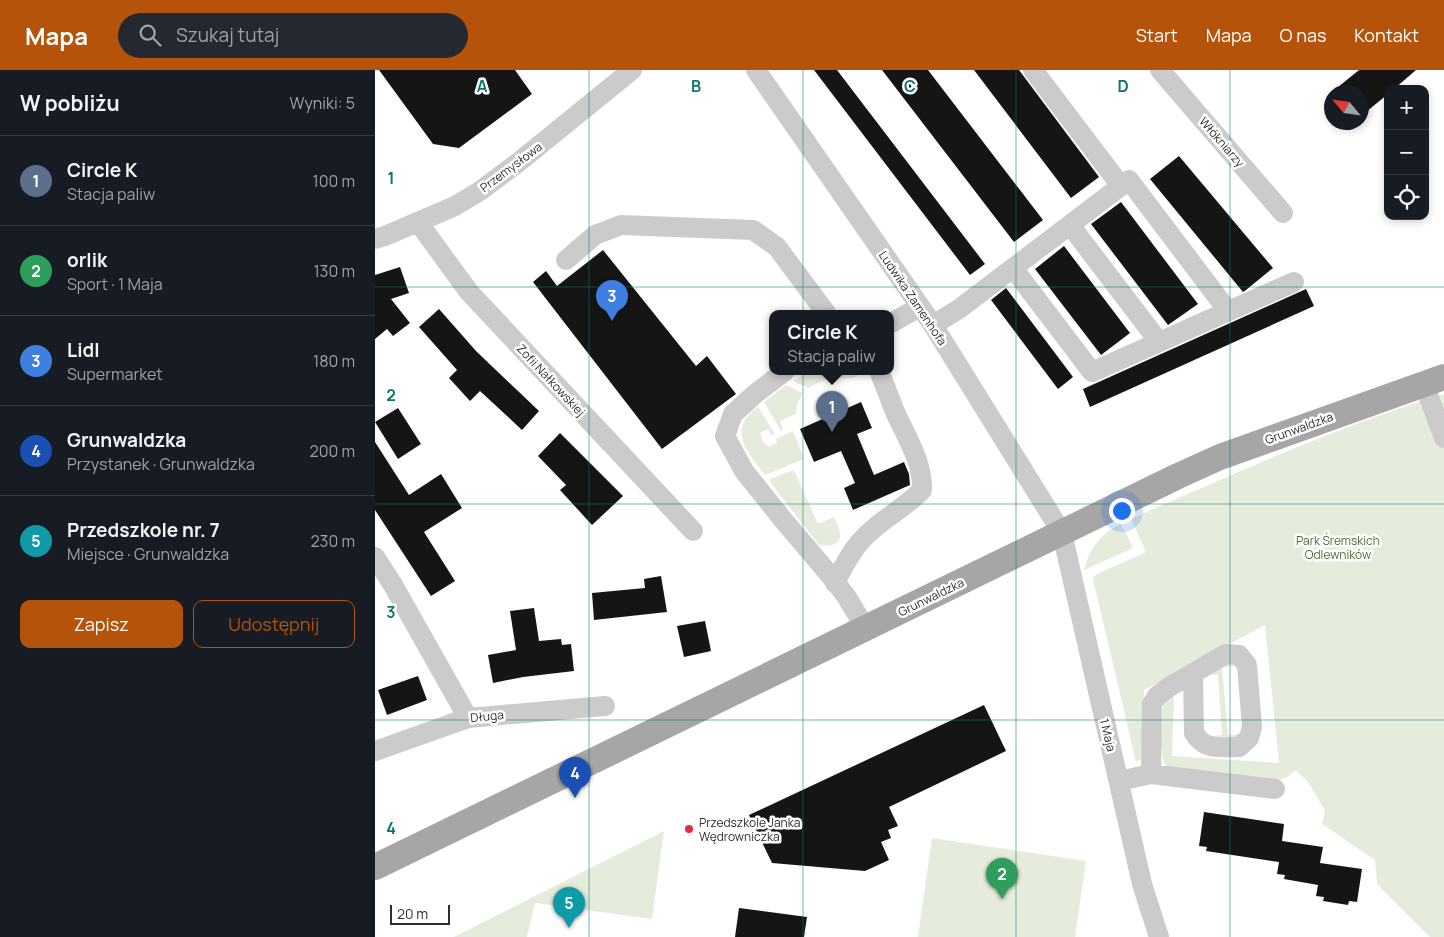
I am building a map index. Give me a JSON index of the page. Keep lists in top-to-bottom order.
{
  "streets": {
    "main road": ["Grunwaldzka"],
    "street": [
      "Włókniarzy",
      "Przemysłowa",
      "Ludwika Zamenhofa",
      "Zofii Nałkowskiej",
      "Długa",
      "1 Maja"
    ]
  },
  "crossings": [
    ["Przemysłowa", "Zofii Nałkowskiej"],
    ["Ludwika Zamenhofa", "Grunwaldzka"],
    ["Ludwika Zamenhofa", "1 Maja"],
    ["Grunwaldzka", "1 Maja"]
  ],
  "parks": ["Park Śremskich Odlewników"],
  "places": ["Przedszkole Janka Wędrowniczka"],
  "scale_bar": "20 m",
  "north": "top left",
  "page": {
    "header": "Mapa",
    "search": "Szukaj tutaj",
    "nav": [
      "Start",
      "Mapa",
      "O nas",
      "Kontakt"
    ],
    "heading": ["W pobliżu", "Wyniki: 5"],
    "map_buttons": ["+", "−"],
    "list": [
      {
        "mark": "1",
        "name": "Circle K",
        "note": "Stacja paliw",
        "value": "100 m"
      },
      {
        "mark": "2",
        "name": "orlik",
        "note": "Sport · 1 Maja",
        "value": "130 m"
      },
      {
        "mark": "3",
        "name": "Lidl",
        "note": "Supermarket",
        "value": "180 m"
      },
      {
        "mark": "4",
        "name": "Grunwaldzka",
        "note": "Przystanek · Grunwaldzka",
        "value": "200 m"
      },
      {
        "mark": "5",
        "name": "Przedszkole nr. 7",
        "note": "Miejsce · Grunwaldzka",
        "value": "230 m"
      }
    ],
    "pins": [
      "3",
      "1",
      "4",
      "2",
      "5"
    ],
    "popup": ["Circle K", "Stacja paliw"],
    "buttons": ["Zapisz", "Udostępnij"],
    "scale": "20 m"
  },
  "grid": {
    "columns": [
      "A",
      "B",
      "C",
      "D"
    ],
    "rows": [
      "1",
      "2",
      "3",
      "4"
    ]
  }
}
